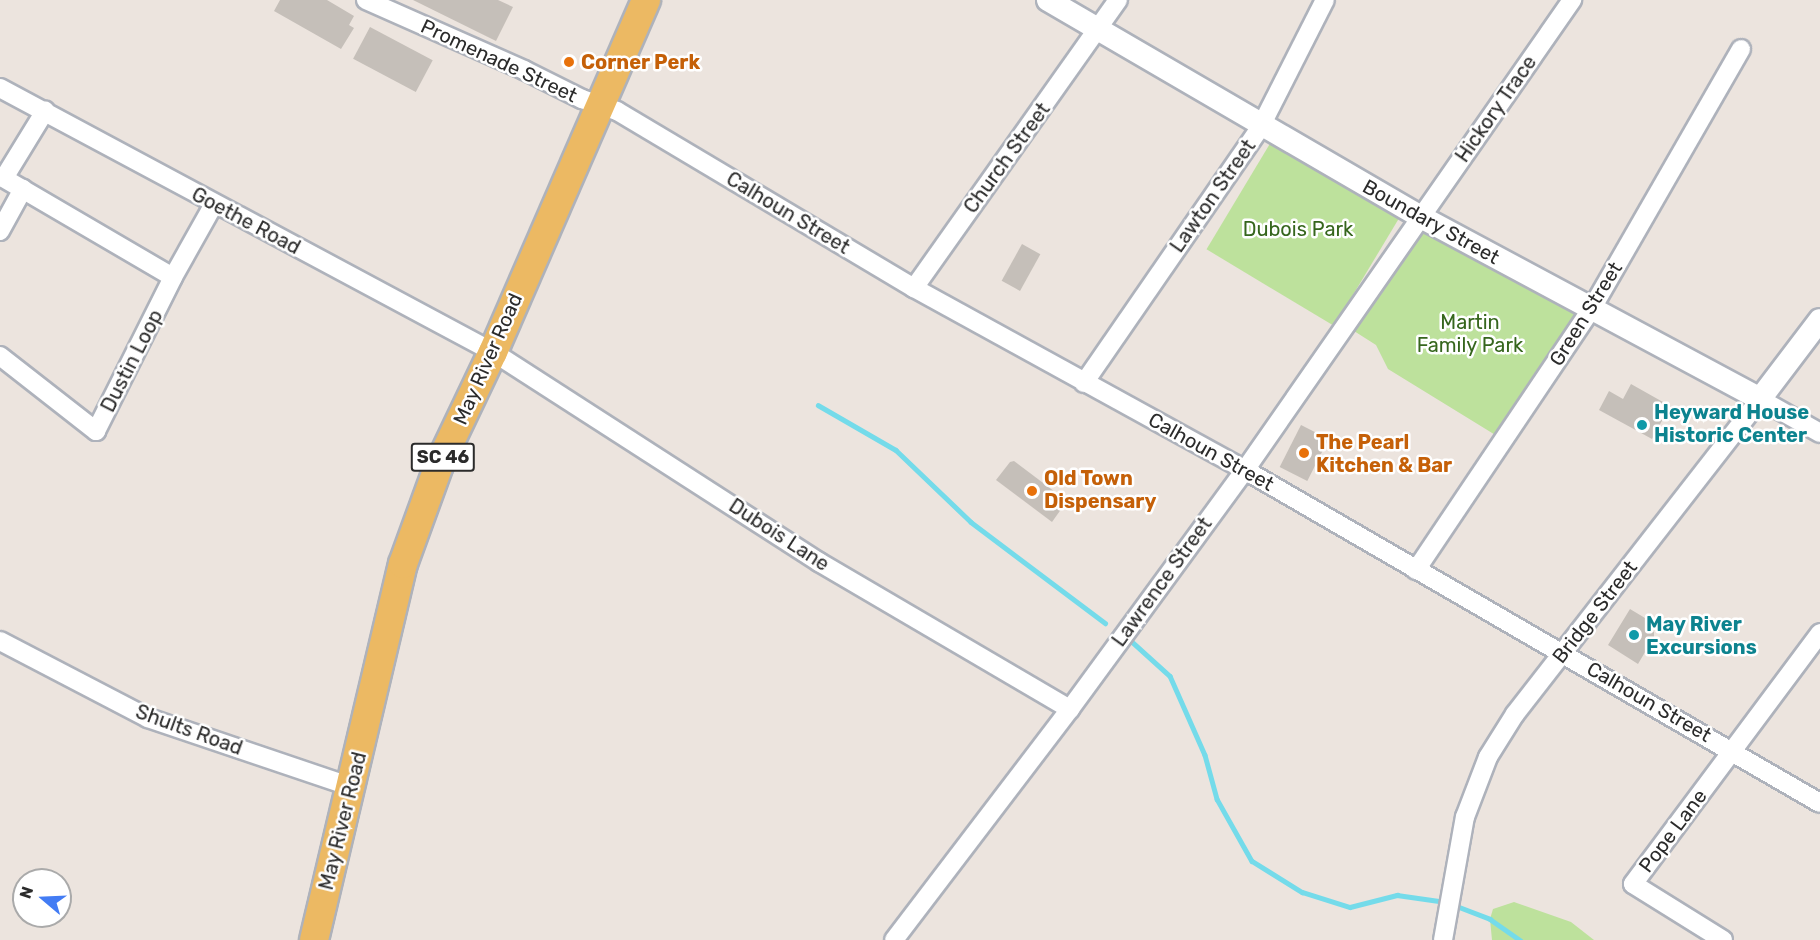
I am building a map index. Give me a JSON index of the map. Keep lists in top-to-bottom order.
{
  "streets": {
    "main road": ["May River Road", "SC 46"],
    "street": [
      "Promenade Street",
      "Hickory Trace",
      "Church Street",
      "Lawton Street",
      "Calhoun Street",
      "Goethe Road",
      "Boundary Street",
      "Green Street",
      "Dustin Loop",
      "Dubois Lane",
      "Lawrence Street",
      "Bridge Street",
      "Shults Road",
      "Pope Lane"
    ]
  },
  "crossings": [
    ["Promenade Street", "Calhoun Street"],
    ["Promenade Street", "May River Road"],
    ["Hickory Trace", "Boundary Street"],
    ["Hickory Trace", "Lawrence Street"],
    ["Church Street", "Calhoun Street"],
    ["Church Street", "Boundary Street"],
    ["Lawton Street", "Calhoun Street"],
    ["Lawton Street", "Boundary Street"],
    ["Calhoun Street", "Green Street"],
    ["Calhoun Street", "May River Road"],
    ["Calhoun Street", "Lawrence Street"],
    ["Calhoun Street", "Bridge Street"],
    ["Calhoun Street", "Pope Lane"],
    ["Goethe Road", "May River Road"],
    ["Goethe Road", "Dustin Loop"],
    ["Goethe Road", "Dubois Lane"],
    ["Boundary Street", "Green Street"],
    ["Boundary Street", "Lawrence Street"],
    ["Boundary Street", "Bridge Street"],
    ["May River Road", "Dubois Lane"],
    ["May River Road", "Shults Road"],
    ["Dubois Lane", "Lawrence Street"]
  ],
  "parks": ["Dubois Park", "Martin Family Park"],
  "places": [
    "Corner Perk",
    "Heyward House Historic Center",
    "The Pearl Kitchen & Bar",
    "Old Town Dispensary",
    "May River Excursions"
  ],
  "north": "left"
}
